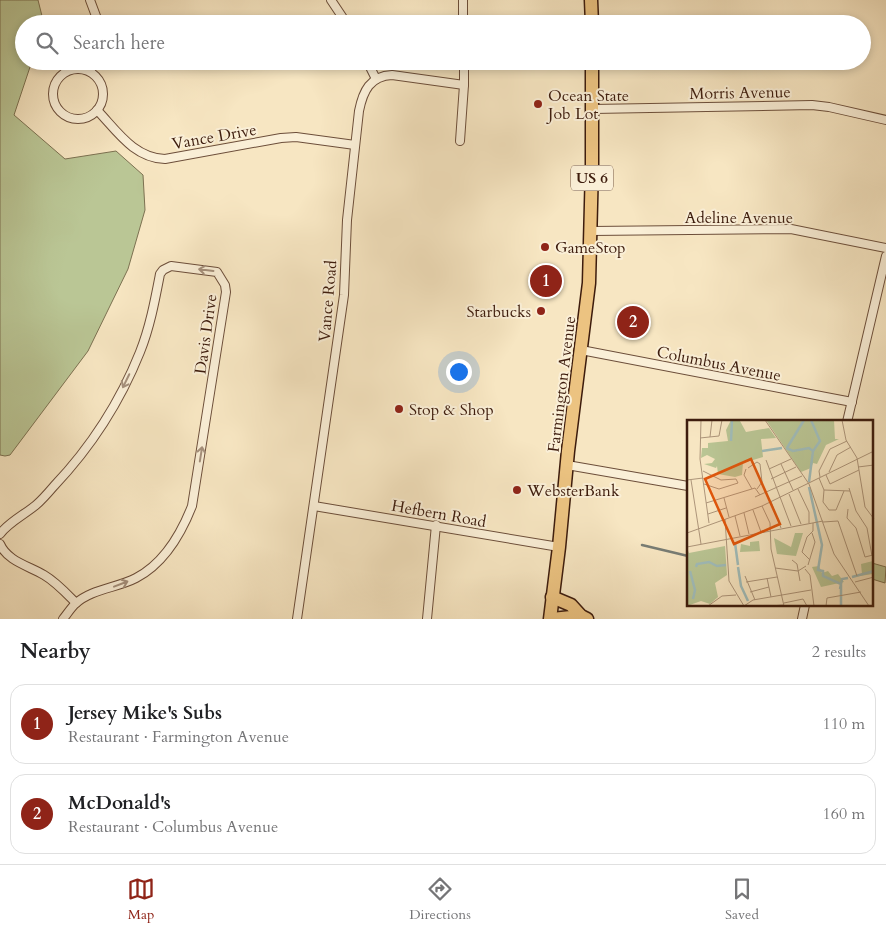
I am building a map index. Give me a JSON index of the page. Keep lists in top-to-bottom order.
{
  "streets": {
    "main road": ["US 6", "Farmington Avenue"],
    "street": [
      "Morris Avenue",
      "Vance Drive",
      "Adeline Avenue",
      "Vance Road",
      "Davis Drive",
      "Columbus Avenue",
      "Hefbern Road"
    ]
  },
  "crossings": [
    ["Morris Avenue", "Farmington Avenue"],
    ["Vance Drive", "Vance Road"],
    ["Adeline Avenue", "Farmington Avenue"],
    ["Vance Road", "Hefbern Road"],
    ["Columbus Avenue", "Farmington Avenue"],
    ["Farmington Avenue", "Hefbern Road"]
  ],
  "places": [
    "Ocean State Job Lot",
    "GameStop",
    "Starbucks",
    "Stop & Shop",
    "WebsterBank"
  ],
  "page": {
    "search": "Search here",
    "pins": ["1", "2"],
    "heading": ["Nearby", "2 results"],
    "list": [
      {
        "mark": "1",
        "name": "Jersey Mike's Subs",
        "note": "Restaurant · Farmington Avenue",
        "value": "110 m"
      },
      {
        "mark": "2",
        "name": "McDonald's",
        "note": "Restaurant · Columbus Avenue",
        "value": "160 m"
      }
    ],
    "nav": ["Map", "Directions", "Saved"]
  }
}
